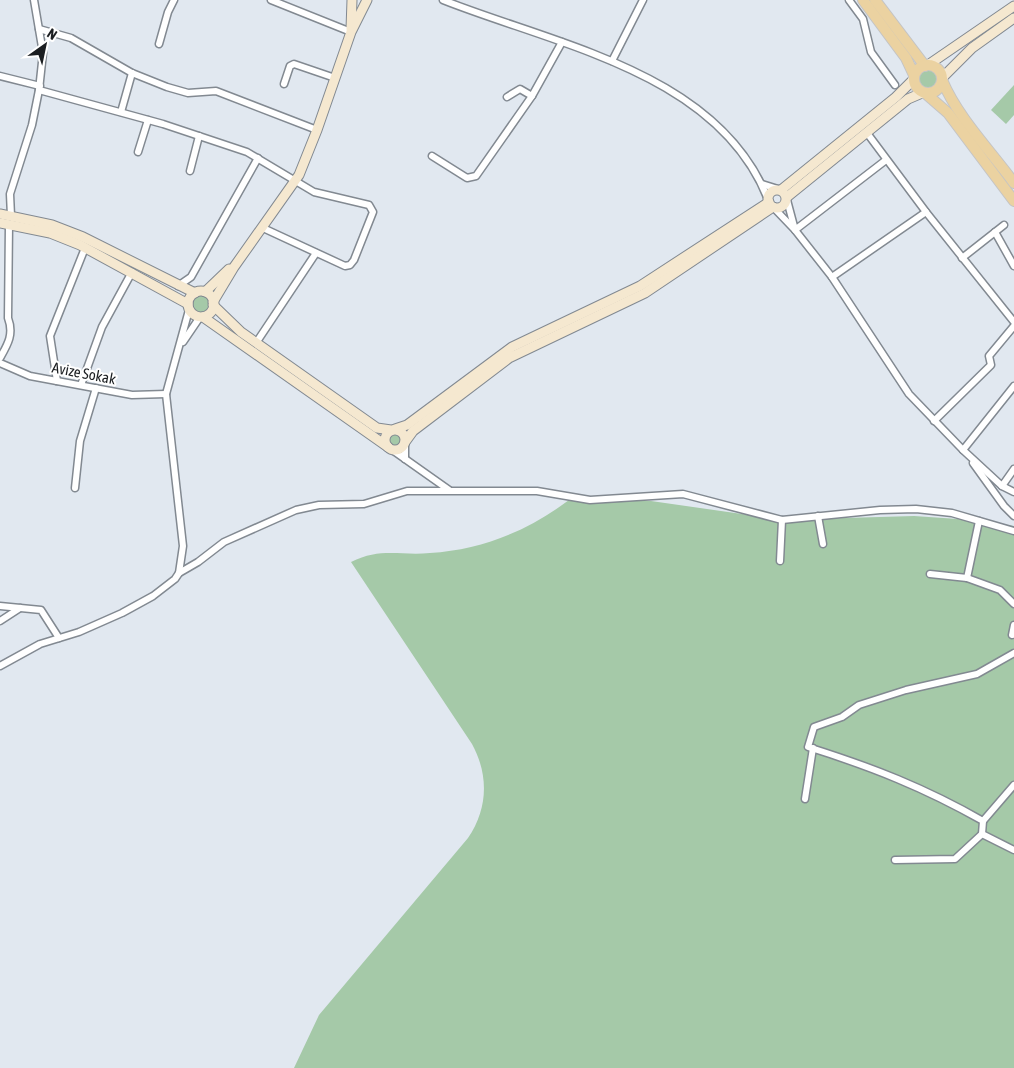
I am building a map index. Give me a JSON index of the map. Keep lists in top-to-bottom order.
{
  "streets": {
    "street": ["Avize Sokak"]
  },
  "north": "top right"
}
